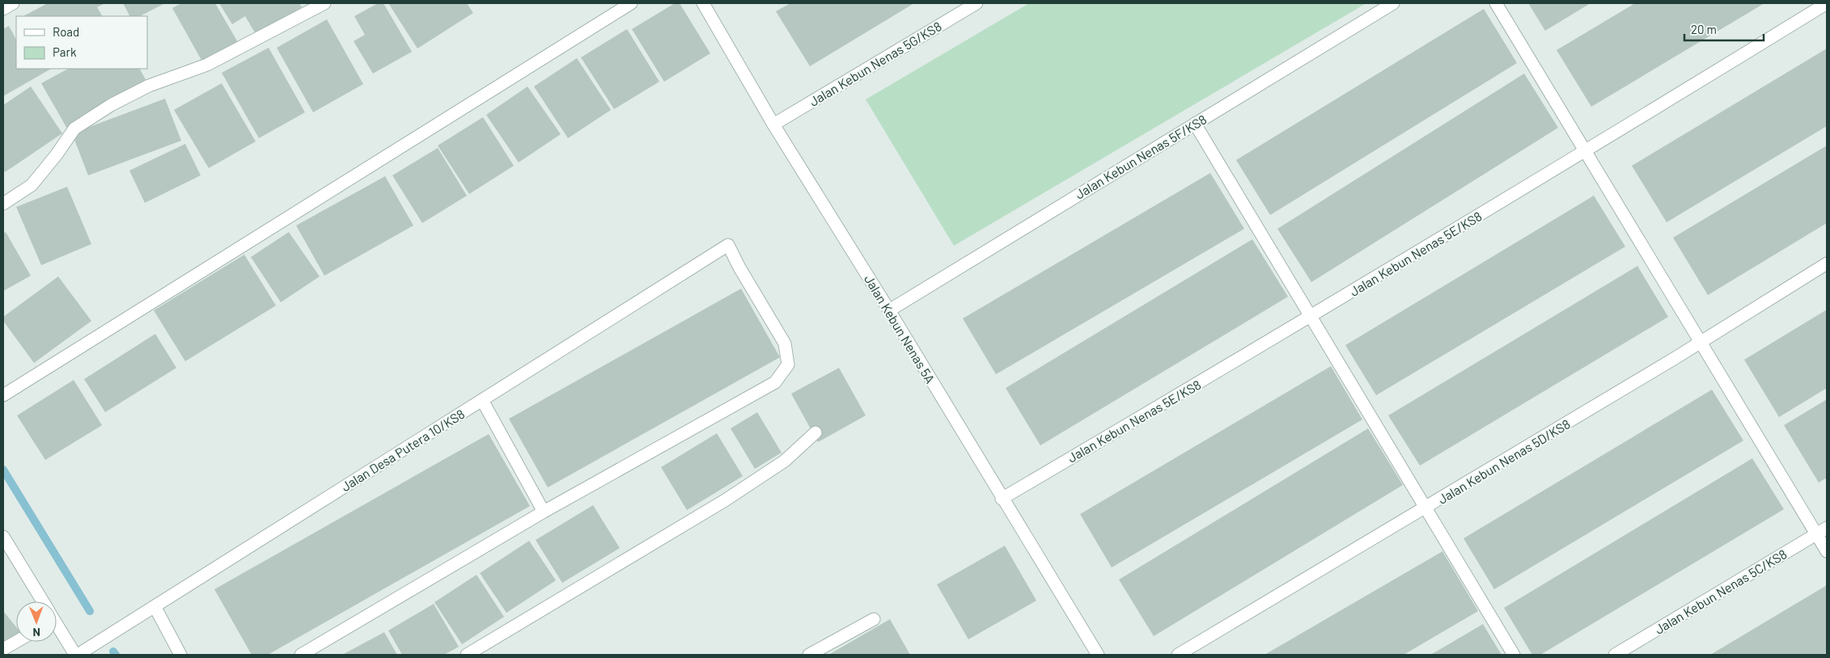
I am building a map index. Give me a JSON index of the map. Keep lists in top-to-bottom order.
{
  "streets": {
    "street": [
      "Jalan Kebun Nenas 5G/KS8",
      "Jalan Kebun Nenas 5F/KS8",
      "Jalan Kebun Nenas 5E/KS8",
      "Jalan Kebun Nenas 5A",
      "Jalan Desa Putera 10/KS8",
      "Jalan Kebun Nenas 5D/KS8",
      "Jalan Kebun Nenas 5C/KS8"
    ]
  },
  "crossings": [
    ["Jalan Kebun Nenas 5G/KS8", "Jalan Kebun Nenas 5A"],
    ["Jalan Kebun Nenas 5F/KS8", "Jalan Kebun Nenas 5A"],
    ["Jalan Kebun Nenas 5E/KS8", "Jalan Kebun Nenas 5A"]
  ],
  "legend": ["Road", "Park"],
  "scale_bar": "20 m",
  "north": "bottom"
}
